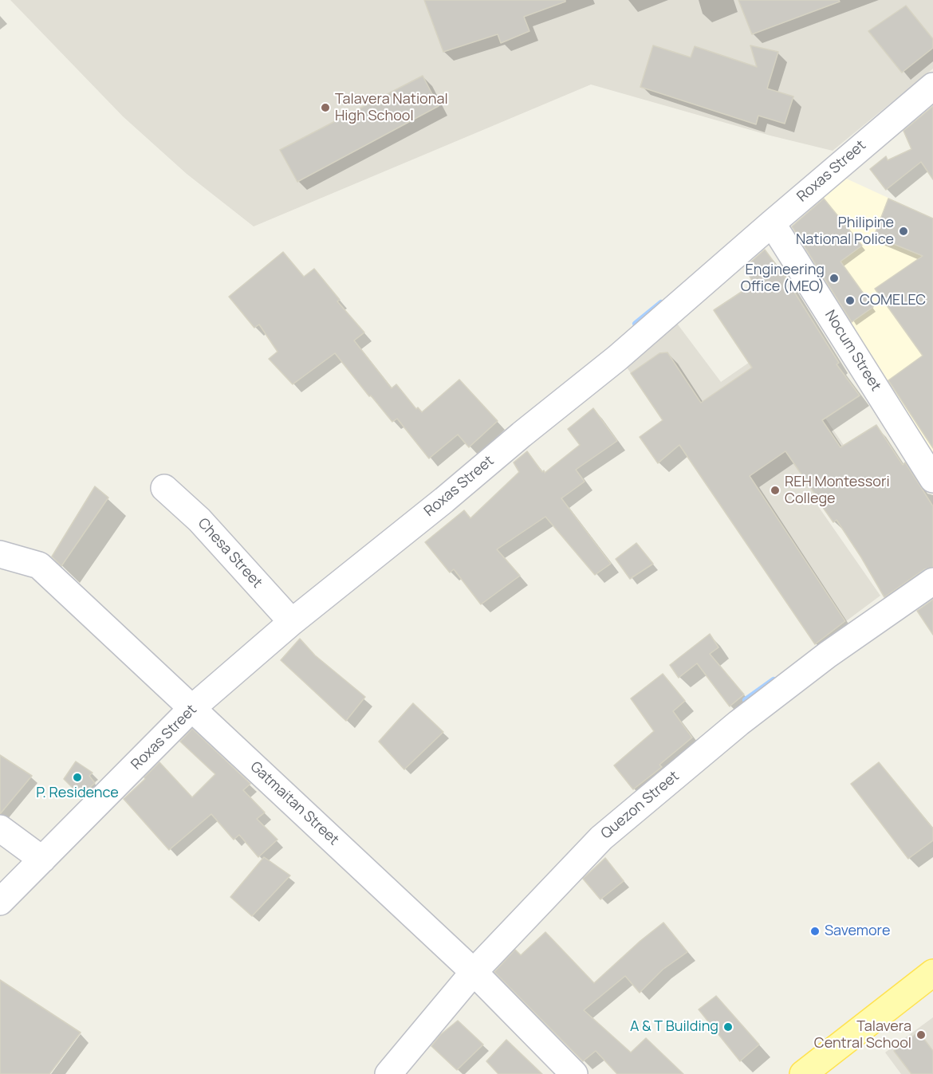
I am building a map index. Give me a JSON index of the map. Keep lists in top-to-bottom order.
{
  "streets": {
    "street": [
      "Roxas Street",
      "Nocum Street",
      "Chesa Street",
      "Gatmaitan Street",
      "Quezon Street"
    ]
  },
  "crossings": [
    ["Roxas Street", "Nocum Street"],
    ["Roxas Street", "Chesa Street"],
    ["Roxas Street", "Gatmaitan Street"],
    ["Gatmaitan Street", "Quezon Street"]
  ],
  "places": [
    "Talavera National High School",
    "Philipine National Police",
    "Engineering Office (MEO)",
    "COMELEC",
    "REH Montessori College",
    "P. Residence",
    "Savemore",
    "A & T Building",
    "Talavera Central School"
  ]
}
